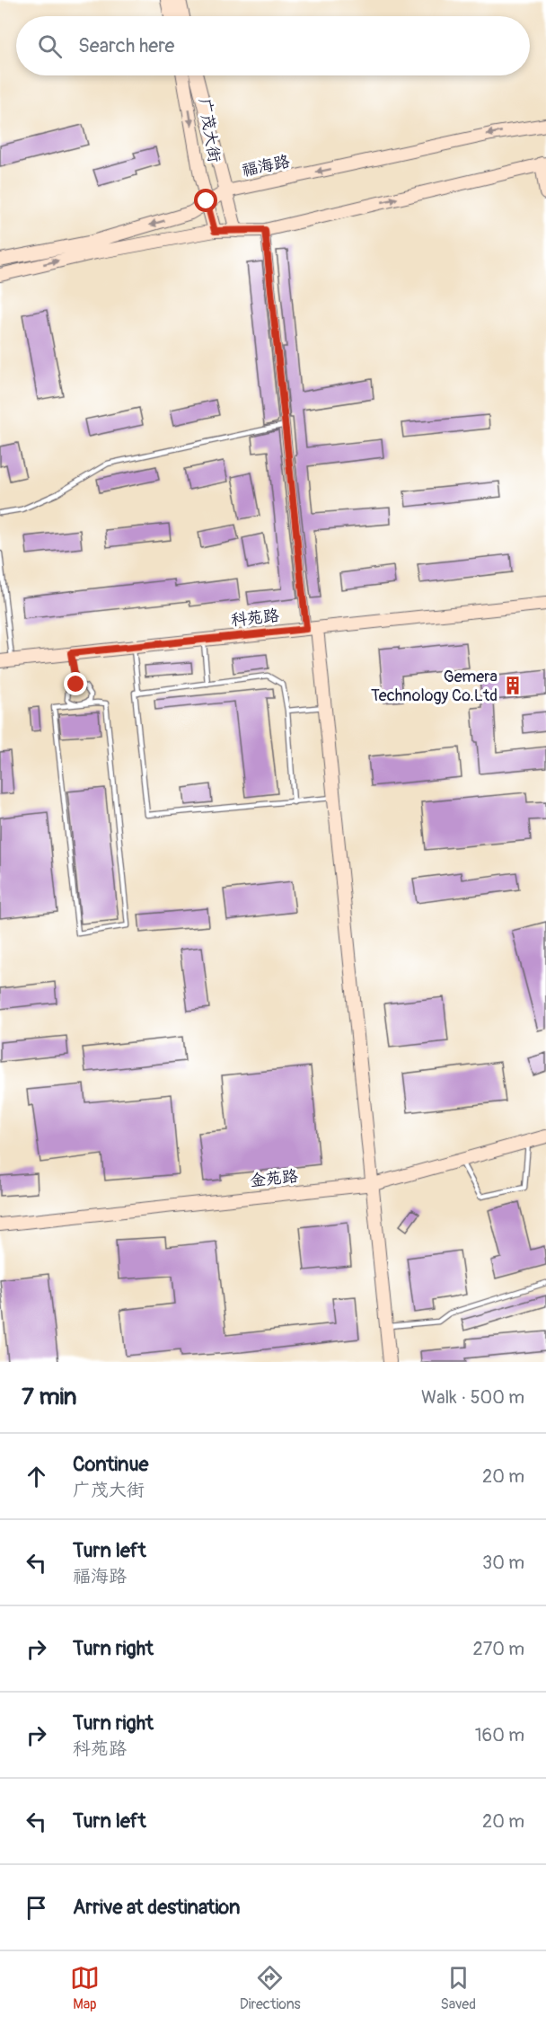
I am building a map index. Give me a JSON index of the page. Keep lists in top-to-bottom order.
{
  "streets": {
    "street": [
      "广茂大街",
      "福海路",
      "科苑路",
      "金苑路"
    ]
  },
  "crossings": [
    ["广茂大街", "福海路"]
  ],
  "places": {
    "building": ["Gemera Technology Co.Ltd"]
  },
  "page": {
    "search": "Search here",
    "heading": ["7 min", "Walk · 500 m"],
    "list": [
      ["Continue", "广茂大街", "20 m"],
      ["Turn left", "福海路", "30 m"],
      ["Turn right", "270 m"],
      ["Turn right", "科苑路", "160 m"],
      ["Turn left", "20 m"],
      "Arrive at destination"
    ],
    "nav": ["Map", "Directions", "Saved"]
  }
}
